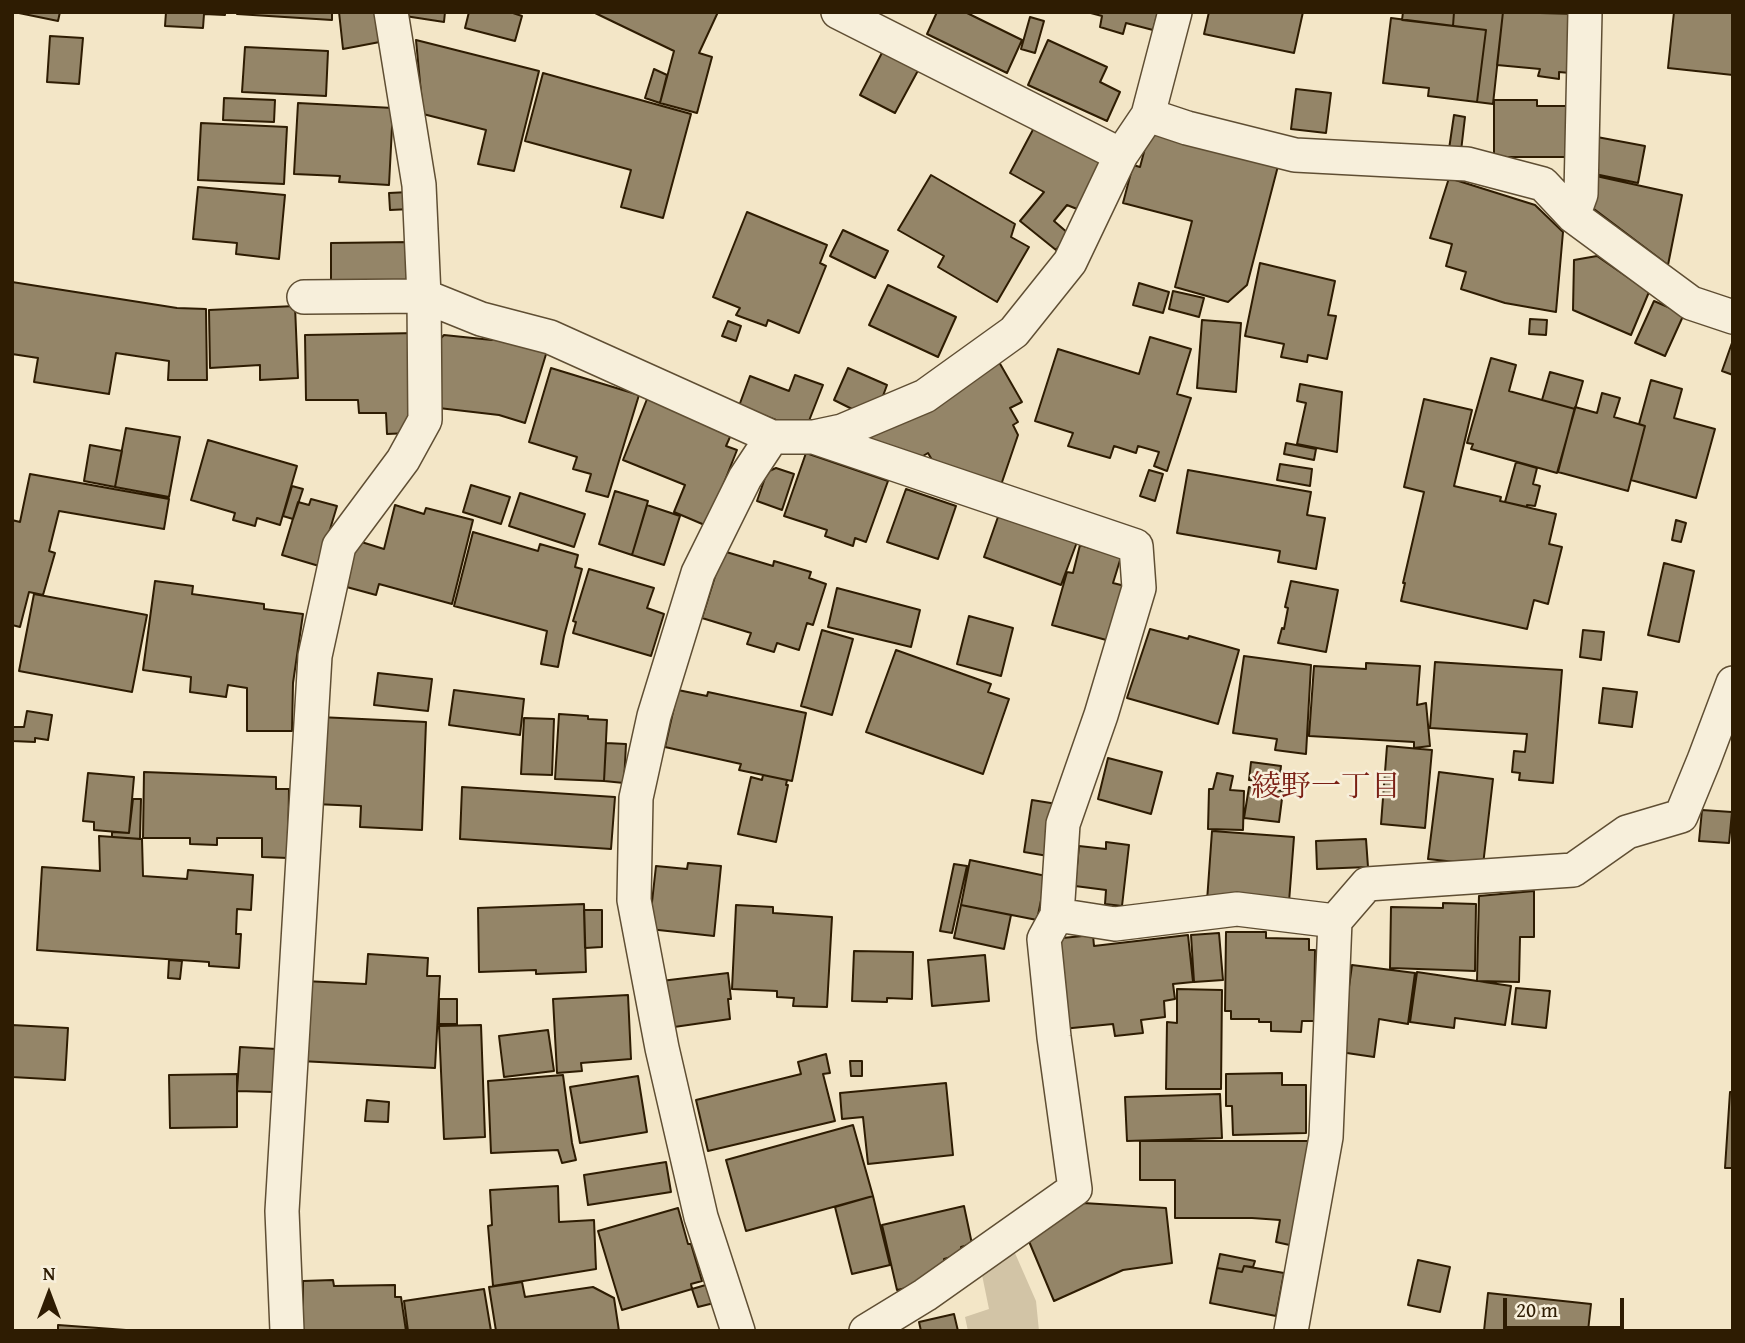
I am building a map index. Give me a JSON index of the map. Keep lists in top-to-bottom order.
{
  "districts": ["綾野一丁目"],
  "scale_bar": "20 m",
  "north": "top"
}
